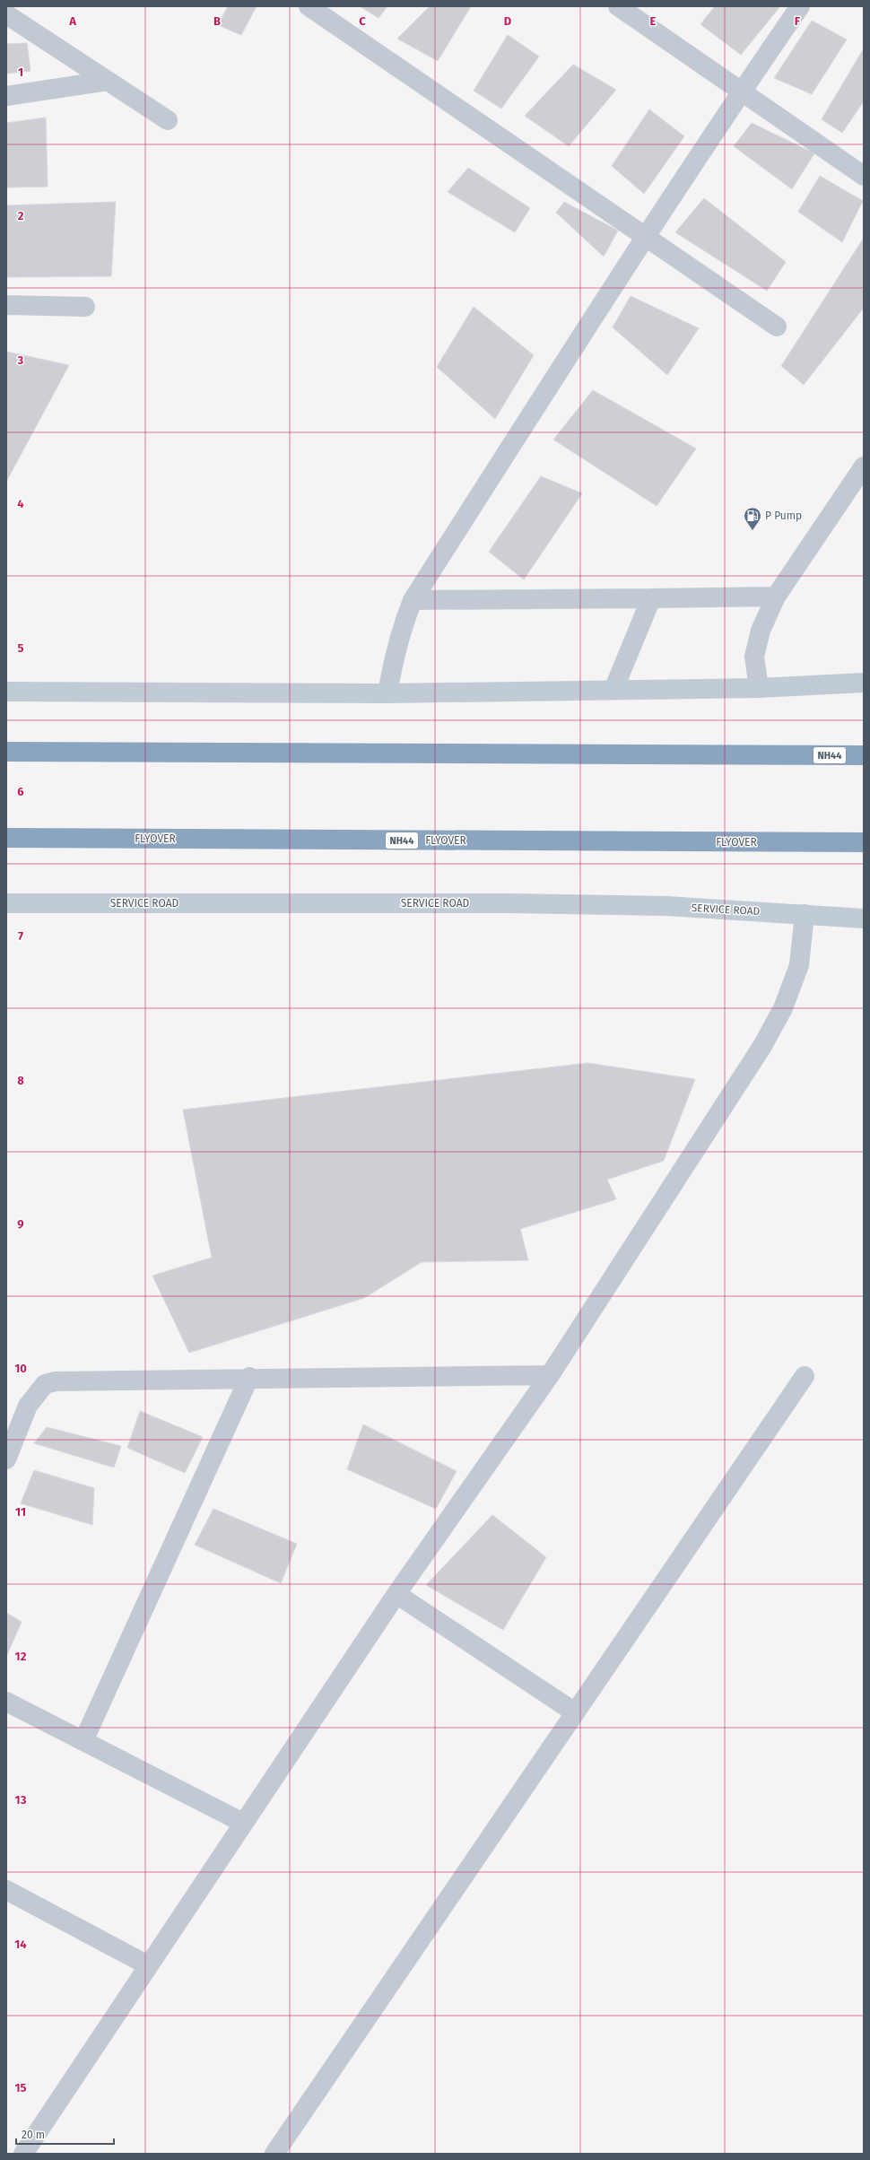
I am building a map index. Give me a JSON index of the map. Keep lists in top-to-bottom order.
{
  "streets": {
    "highway": ["NH44", "FLYOVER"],
    "street": ["SERVICE ROAD"]
  },
  "places": {
    "fuel station": ["P Pump"]
  },
  "scale_bar": "20 m",
  "grid": {
    "columns": [
      "A",
      "B",
      "C",
      "D",
      "E",
      "F"
    ],
    "rows": [
      "1",
      "2",
      "3",
      "4",
      "5",
      "6",
      "7",
      "8",
      "9",
      "10",
      "11",
      "12",
      "13",
      "14",
      "15"
    ]
  }
}
